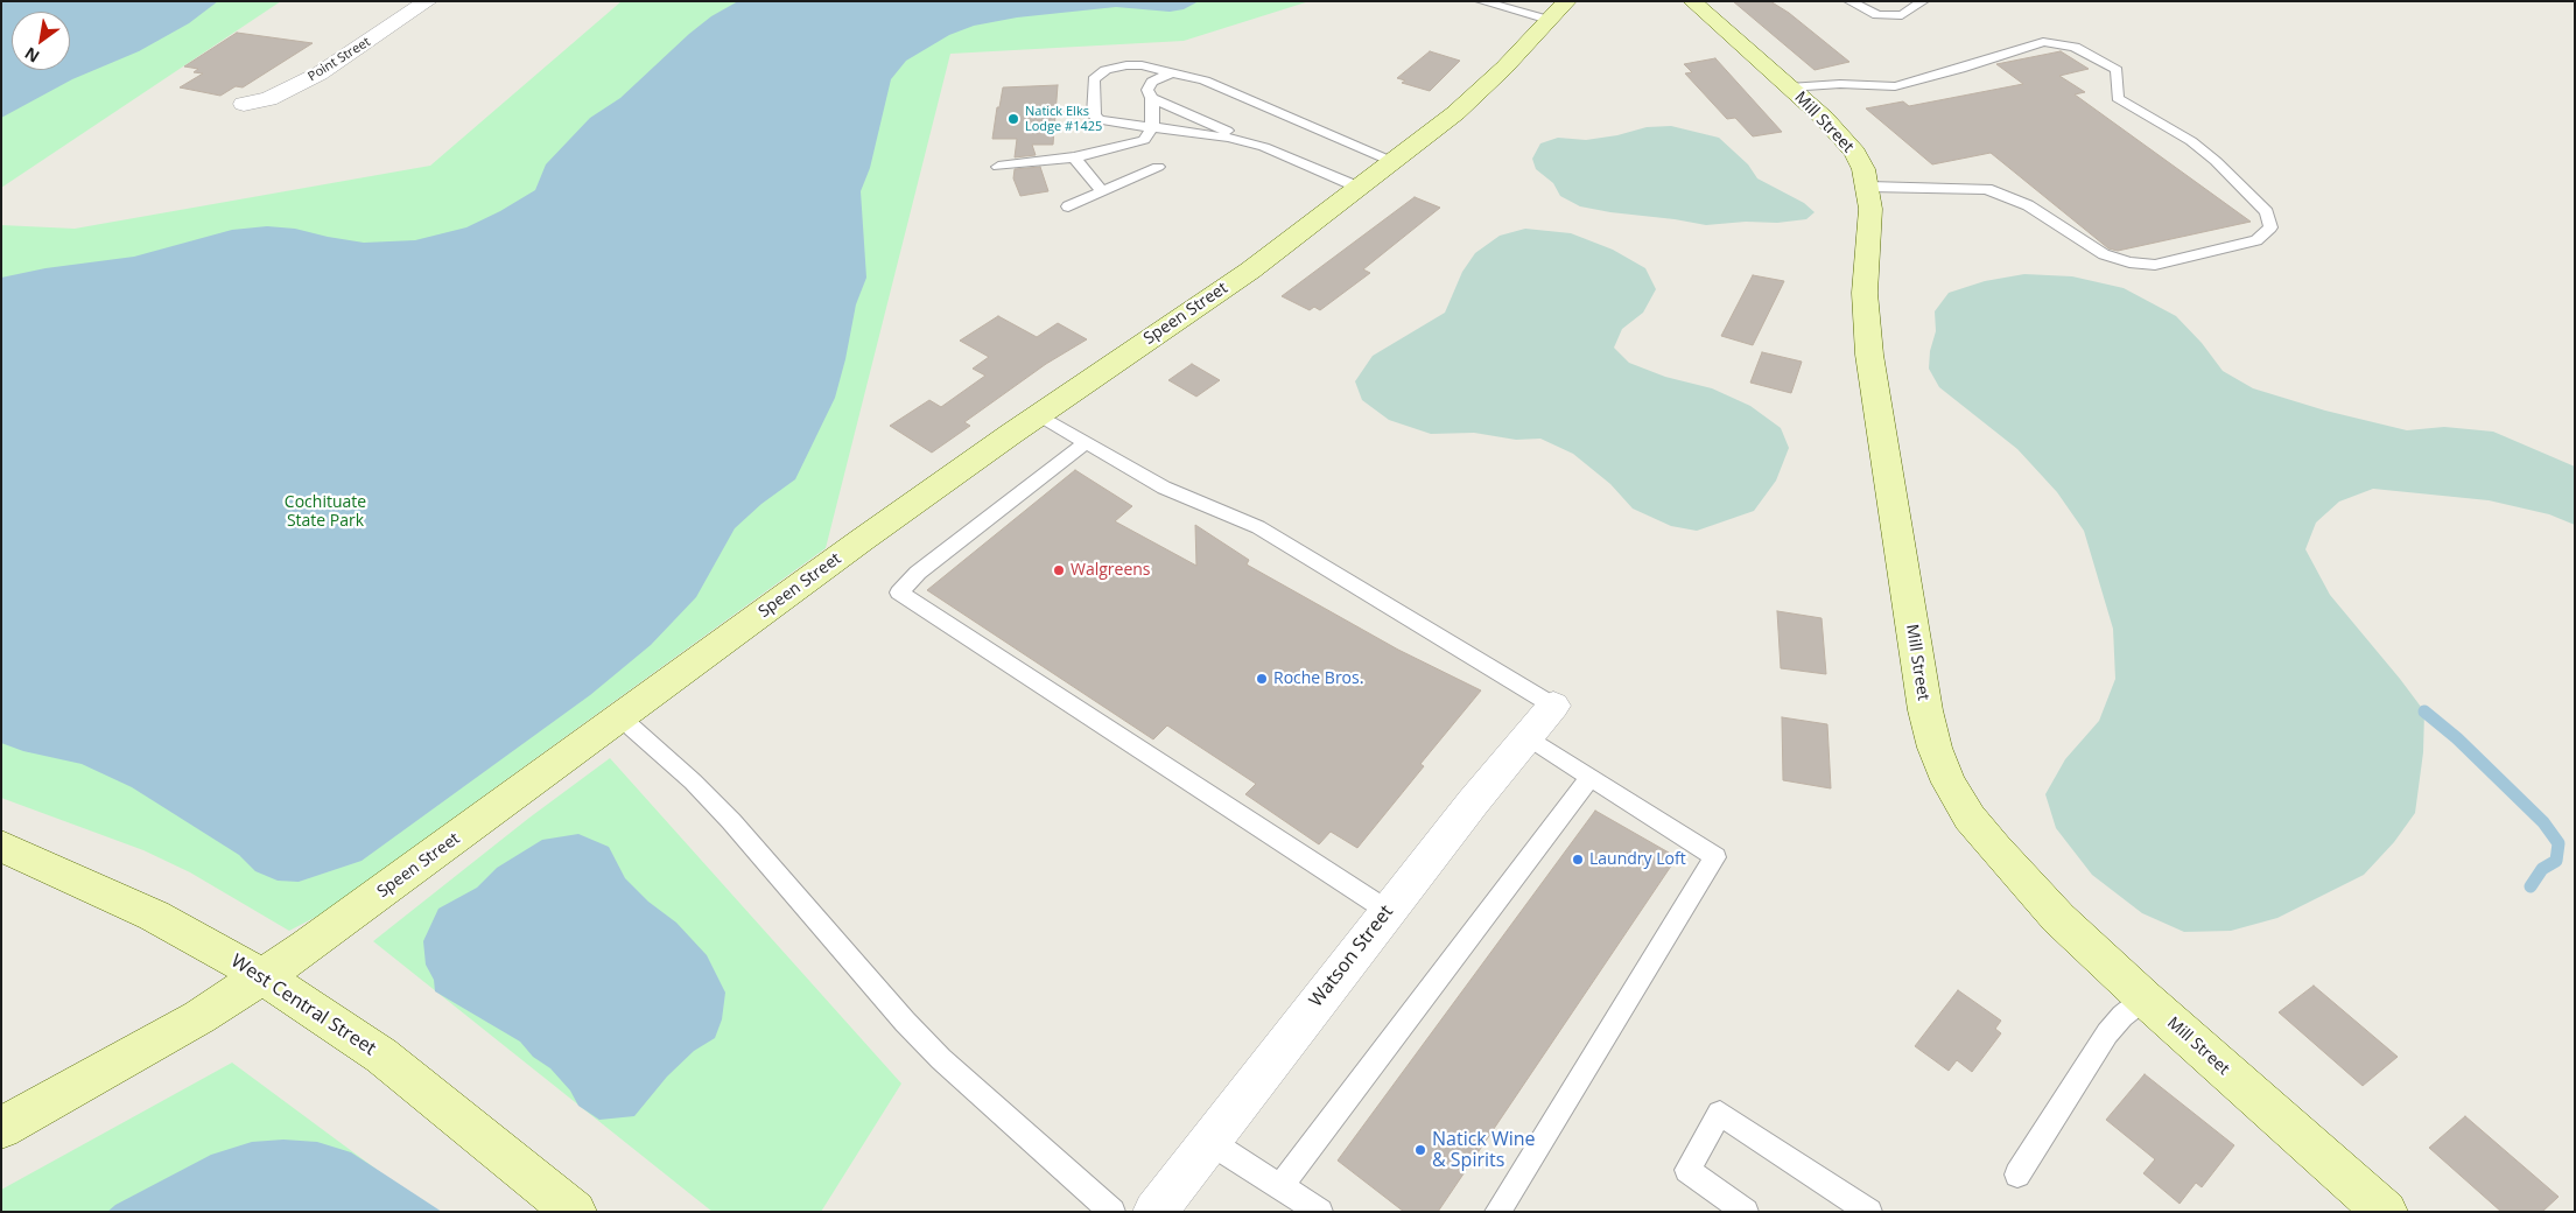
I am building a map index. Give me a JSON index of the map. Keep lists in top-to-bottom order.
{
  "streets": {
    "street": [
      "Point Street",
      "Mill Street",
      "Speen Street",
      "Watson Street",
      "West Central Street"
    ]
  },
  "crossings": [
    ["Speen Street", "West Central Street"]
  ],
  "parks": ["Cochituate State Park"],
  "places": [
    "Natick Elks Lodge #1425",
    "Walgreens",
    "Roche Bros.",
    "Laundry Loft",
    "Natick Wine & Spirits"
  ],
  "north": "bottom left"
}
